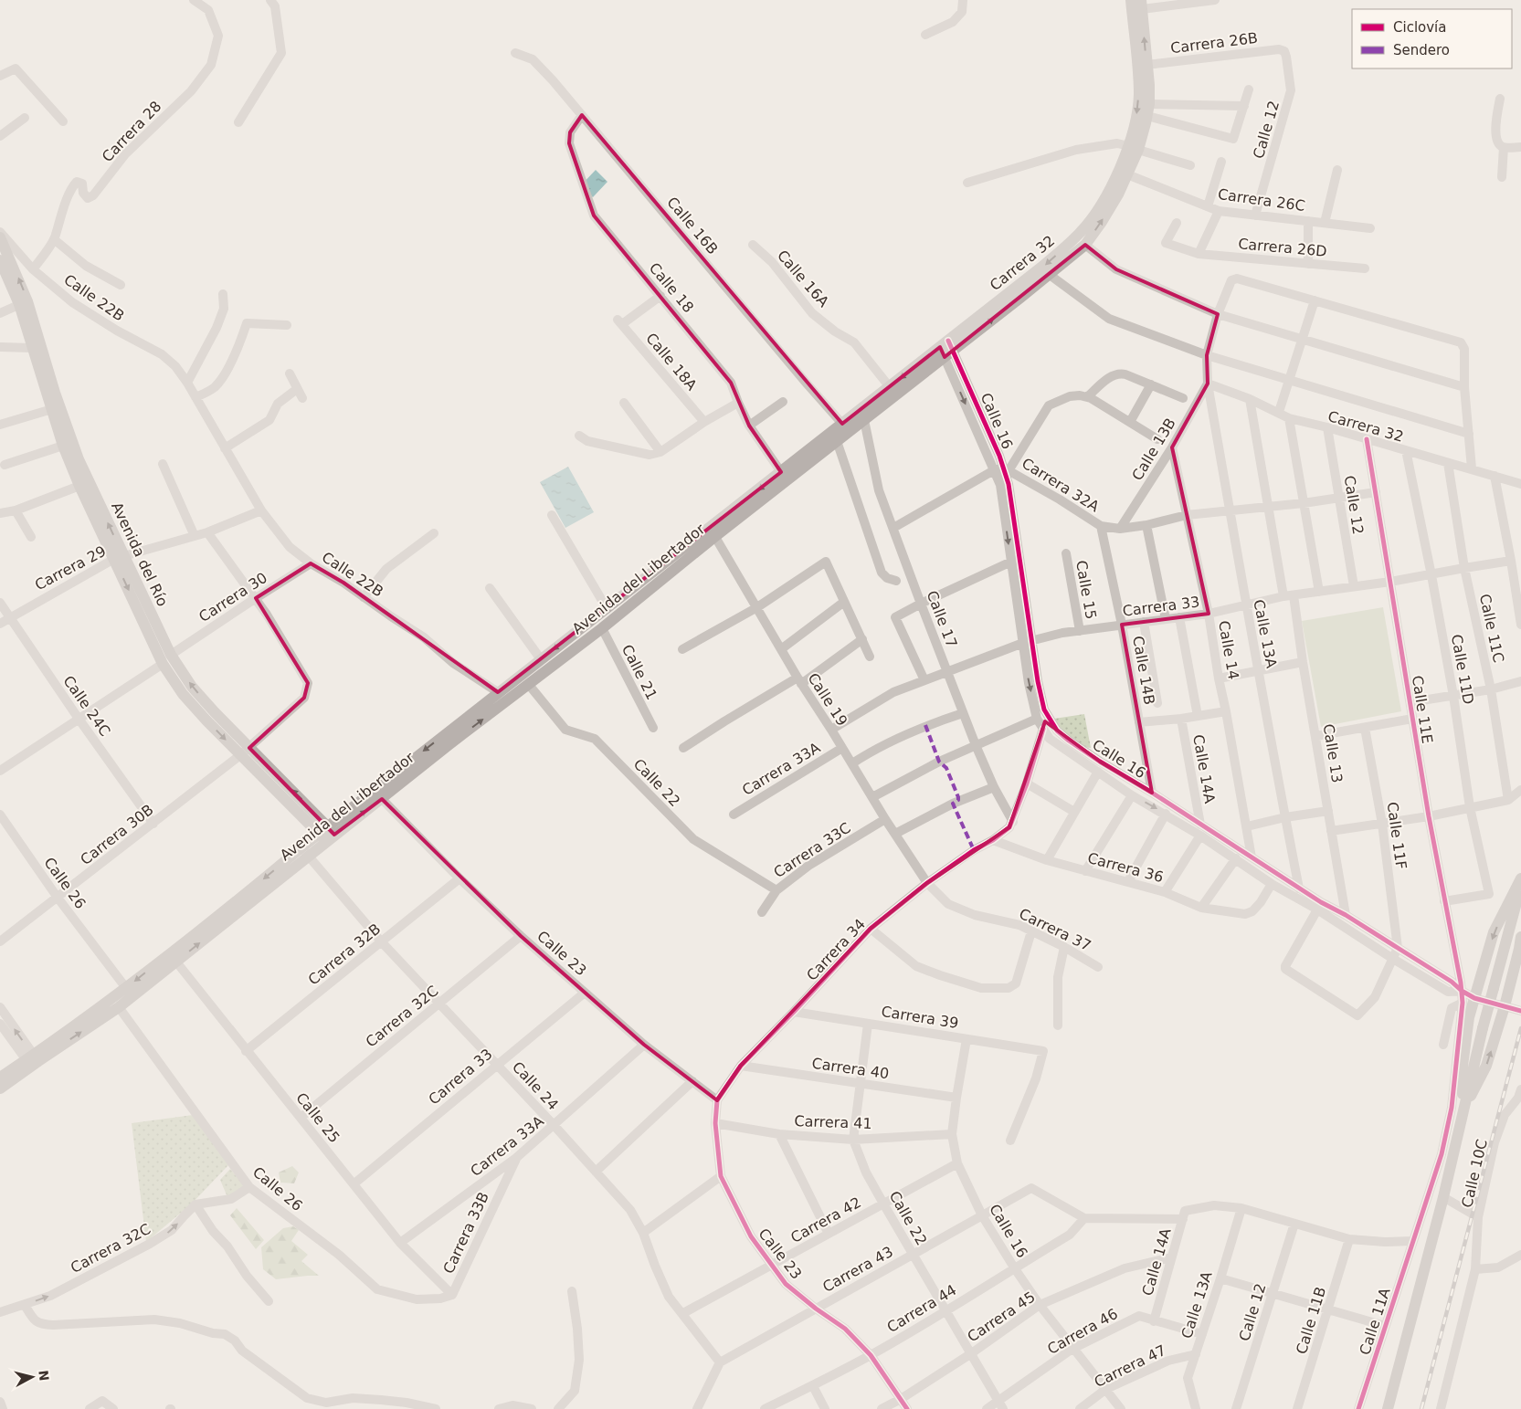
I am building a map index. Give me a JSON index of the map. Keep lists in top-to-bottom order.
{
  "streets": {
    "main road": ["Carrera 32", "Avenida del Río", "Avenida del Libertador"],
    "street": [
      "Carrera 26B",
      "Calle 12",
      "Carrera 28",
      "Carrera 26C",
      "Calle 16B",
      "Carrera 26D",
      "Calle 16A",
      "Calle 18",
      "Calle 22B",
      "Calle 18A",
      "Calle 16",
      "Calle 13B",
      "Carrera 32A",
      "Carrera 29",
      "Calle 15",
      "Carrera 30",
      "Carrera 33",
      "Calle 17",
      "Calle 11C",
      "Calle 13A",
      "Calle 14",
      "Calle 11D",
      "Calle 14B",
      "Calle 21",
      "Calle 19",
      "Calle 24C",
      "Calle 11E",
      "Calle 13",
      "Carrera 33A",
      "Calle 14A",
      "Calle 22",
      "Carrera 30B",
      "Calle 11F",
      "Carrera 33C",
      "Carrera 36",
      "Calle 26",
      "Carrera 37",
      "Carrera 34",
      "Calle 23",
      "Carrera 32B",
      "Carrera 32C",
      "Carrera 39",
      "Carrera 40",
      "Calle 24",
      "Calle 25",
      "Carrera 41",
      "Calle 10C",
      "Carrera 42",
      "Carrera 33B",
      "Carrera 43",
      "Carrera 44",
      "Carrera 45",
      "Calle 11B",
      "Calle 11A",
      "Carrera 46",
      "Carrera 47"
    ]
  },
  "crossings": [
    ["Carrera 26B", "Calle 12"],
    ["Carrera 26B", "Avenida del Libertador"],
    ["Calle 12", "Carrera 26C"],
    ["Calle 12", "Carrera 32"],
    ["Calle 12", "Carrera 32A"],
    ["Calle 12", "Carrera 33"],
    ["Carrera 26C", "Avenida del Libertador"],
    ["Calle 16B", "Calle 18"],
    ["Calle 16B", "Avenida del Libertador"],
    ["Carrera 32", "Calle 16"],
    ["Carrera 32", "Calle 13B"],
    ["Carrera 32", "Avenida del Libertador"],
    ["Carrera 32", "Calle 11C"],
    ["Carrera 32", "Calle 13A"],
    ["Carrera 32", "Calle 11D"],
    ["Carrera 32", "Calle 11E"],
    ["Calle 16A", "Avenida del Libertador"],
    ["Calle 18", "Calle 18A"],
    ["Calle 18", "Avenida del Libertador"],
    ["Calle 22B", "Carrera 29"],
    ["Calle 22B", "Avenida del Libertador"],
    ["Calle 22B", "Carrera 30"],
    ["Calle 16", "Carrera 32A"],
    ["Calle 16", "Avenida del Libertador"],
    ["Calle 16", "Carrera 33"],
    ["Calle 16", "Calle 13A"],
    ["Calle 16", "Calle 14"],
    ["Calle 16", "Calle 14B"],
    ["Calle 16", "Calle 11E"],
    ["Calle 16", "Calle 13"],
    ["Calle 16", "Calle 14A"],
    ["Calle 16", "Calle 11F"],
    ["Calle 16", "Carrera 36"],
    ["Calle 16", "Carrera 39"],
    ["Calle 16", "Carrera 40"],
    ["Calle 16", "Carrera 41"],
    ["Calle 16", "Carrera 42"],
    ["Calle 16", "Carrera 43"],
    ["Calle 16", "Carrera 44"],
    ["Calle 16", "Carrera 45"],
    ["Calle 16", "Carrera 46"],
    ["Calle 16", "Carrera 47"],
    ["Calle 13B", "Carrera 32A"],
    ["Calle 13B", "Calle 13A"],
    ["Calle 13B", "Calle 14"],
    ["Carrera 32A", "Calle 13A"],
    ["Carrera 32A", "Calle 14"],
    ["Carrera 32A", "Calle 14B"],
    ["Carrera 32A", "Calle 11E"],
    ["Avenida del Río", "Carrera 29"],
    ["Avenida del Río", "Avenida del Libertador"],
    ["Avenida del Río", "Carrera 30"],
    ["Avenida del Río", "Carrera 30B"],
    ["Carrera 29", "Calle 24C"],
    ["Carrera 29", "Carrera 30B"],
    ["Avenida del Libertador", "Calle 17"],
    ["Avenida del Libertador", "Calle 21"],
    ["Avenida del Libertador", "Calle 19"],
    ["Avenida del Libertador", "Calle 22"],
    ["Avenida del Libertador", "Calle 26"],
    ["Avenida del Libertador", "Calle 23"],
    ["Avenida del Libertador", "Calle 24"],
    ["Avenida del Libertador", "Calle 25"],
    ["Calle 15", "Carrera 33"],
    ["Carrera 30", "Carrera 30B"],
    ["Carrera 33", "Calle 17"],
    ["Carrera 33", "Calle 11C"],
    ["Carrera 33", "Calle 13A"],
    ["Carrera 33", "Calle 14"],
    ["Carrera 33", "Calle 11D"],
    ["Carrera 33", "Calle 14B"],
    ["Carrera 33", "Calle 19"],
    ["Carrera 33", "Calle 11E"],
    ["Carrera 33", "Calle 13"],
    ["Carrera 33", "Calle 14A"],
    ["Carrera 33", "Calle 23"],
    ["Carrera 33", "Calle 24"],
    ["Carrera 33", "Calle 25"],
    ["Calle 17", "Carrera 34"],
    ["Calle 13A", "Carrera 46"],
    ["Calle 13A", "Carrera 47"],
    ["Calle 11D", "Calle 11E"],
    ["Calle 19", "Carrera 33A"],
    ["Calle 19", "Carrera 33C"],
    ["Calle 19", "Carrera 37"],
    ["Calle 19", "Carrera 34"],
    ["Calle 24C", "Carrera 30B"],
    ["Calle 11E", "Calle 11A"],
    ["Carrera 33A", "Calle 23"],
    ["Carrera 33A", "Calle 24"],
    ["Carrera 33A", "Calle 25"],
    ["Carrera 33A", "Carrera 33B"],
    ["Calle 14A", "Carrera 45"],
    ["Calle 14A", "Carrera 46"],
    ["Calle 22", "Carrera 33C"],
    ["Calle 22", "Carrera 39"],
    ["Calle 22", "Carrera 40"],
    ["Calle 22", "Carrera 41"],
    ["Calle 22", "Carrera 42"],
    ["Calle 22", "Carrera 43"],
    ["Calle 22", "Carrera 44"],
    ["Calle 22", "Carrera 45"],
    ["Calle 22", "Carrera 46"],
    ["Carrera 30B", "Calle 26"],
    ["Carrera 36", "Carrera 34"],
    ["Calle 26", "Calle 25"],
    ["Calle 26", "Carrera 33B"],
    ["Carrera 37", "Carrera 34"],
    ["Carrera 34", "Calle 23"],
    ["Carrera 34", "Carrera 39"],
    ["Carrera 34", "Carrera 40"],
    ["Calle 23", "Carrera 32B"],
    ["Calle 23", "Carrera 32C"],
    ["Calle 23", "Carrera 41"],
    ["Calle 23", "Carrera 42"],
    ["Calle 23", "Carrera 43"],
    ["Calle 23", "Carrera 44"],
    ["Calle 23", "Carrera 45"],
    ["Carrera 32B", "Calle 24"],
    ["Carrera 32B", "Calle 25"],
    ["Carrera 32C", "Calle 24"],
    ["Carrera 32C", "Calle 25"],
    ["Calle 24", "Carrera 42"],
    ["Calle 24", "Carrera 43"],
    ["Calle 25", "Carrera 33B"],
    ["Carrera 43", "Carrera 44"]
  ],
  "one_way": ["Carrera 32", "Carrera 32C"],
  "legend": ["Ciclovía", "Sendero"],
  "north": "right"
}
